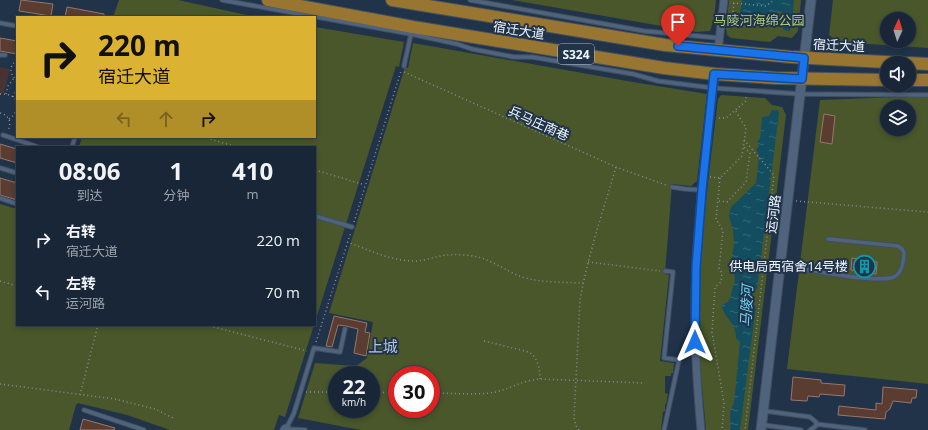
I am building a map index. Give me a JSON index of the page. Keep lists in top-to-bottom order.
{
  "streets": {
    "main road": ["宿迁大道", "S324"],
    "street": ["运河路"],
    "path": ["兵马庄南巷"]
  },
  "crossings": [
    ["宿迁大道", "运河路"]
  ],
  "districts": ["上城"],
  "water": ["马陵河"],
  "parks": ["马陵河海绵公园"],
  "places": {
    "building": ["供电局西宿舍14号楼"]
  },
  "north": "top",
  "page": {
    "turn": ["220 m", "宿迁大道"],
    "eta": [
      "08:06",
      "到达",
      "1",
      "分钟",
      "410",
      "m"
    ],
    "list": [
      {
        "name": "右转",
        "note": "宿迁大道",
        "value": "220 m"
      },
      {
        "name": "左转",
        "note": "运河路",
        "value": "70 m"
      }
    ],
    "speed": "22 km/h",
    "limit": "30"
  }
}
